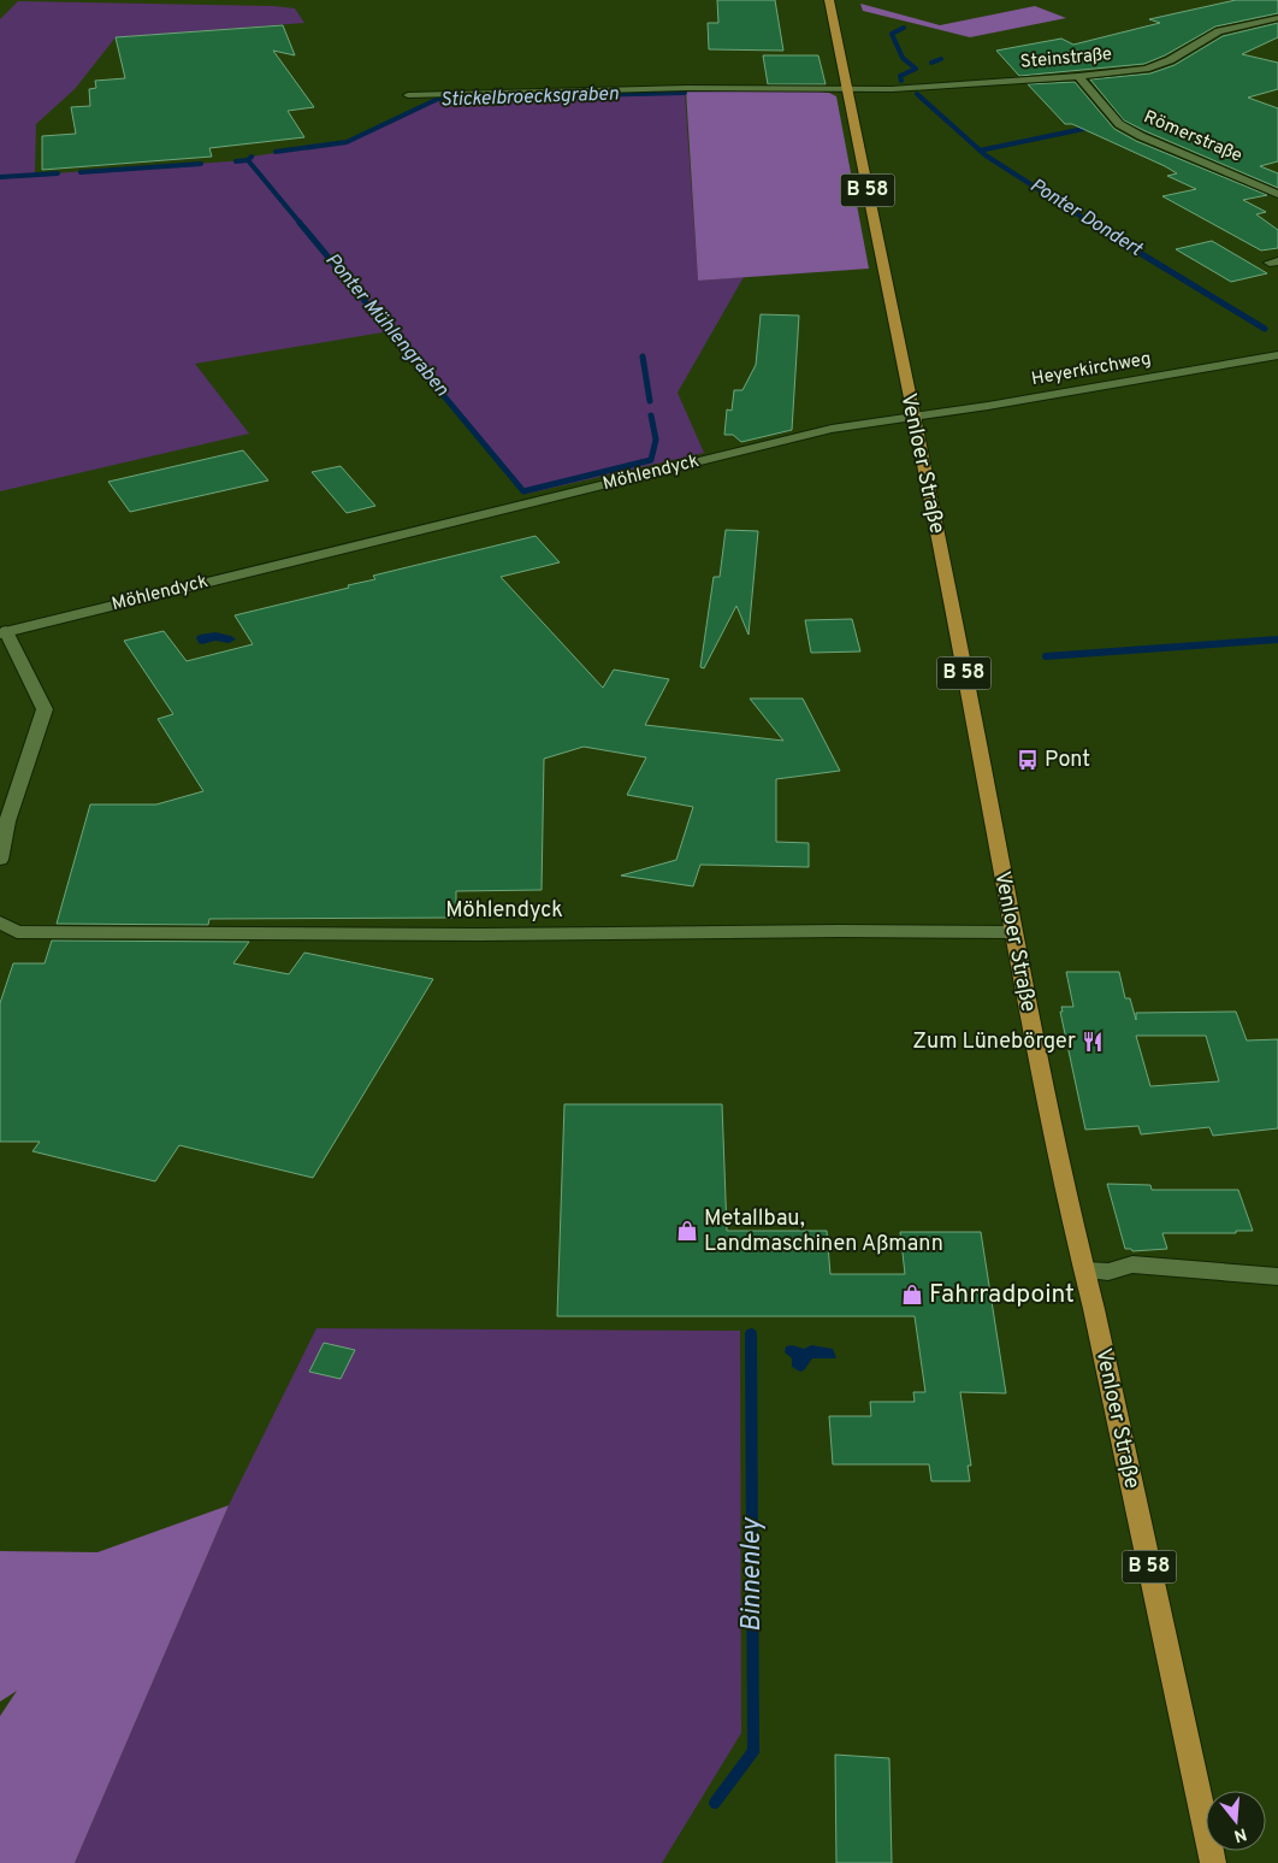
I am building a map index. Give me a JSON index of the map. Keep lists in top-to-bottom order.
{
  "streets": {
    "main road": ["B 58", "Venloer Straße"],
    "street": [
      "Steinstraße",
      "Römerstraße",
      "Heyerkirchweg",
      "Möhlendyck"
    ]
  },
  "crossings": [
    ["Steinstraße", "Römerstraße"],
    ["Steinstraße", "Venloer Straße"],
    ["Heyerkirchweg", "Venloer Straße"],
    ["Heyerkirchweg", "Möhlendyck"],
    ["Venloer Straße", "Möhlendyck"]
  ],
  "water": [
    "Stickelbroecksgraben",
    "Ponter Dondert",
    "Ponter Mühlengraben",
    "Binnenley"
  ],
  "places": {
    "bus stop": ["Pont"],
    "restaurant": ["Zum Lünebörger"],
    "shop": ["Metallbau, Landmaschinen Aßmann", "Fahrradpoint"]
  },
  "north": "bottom"
}
